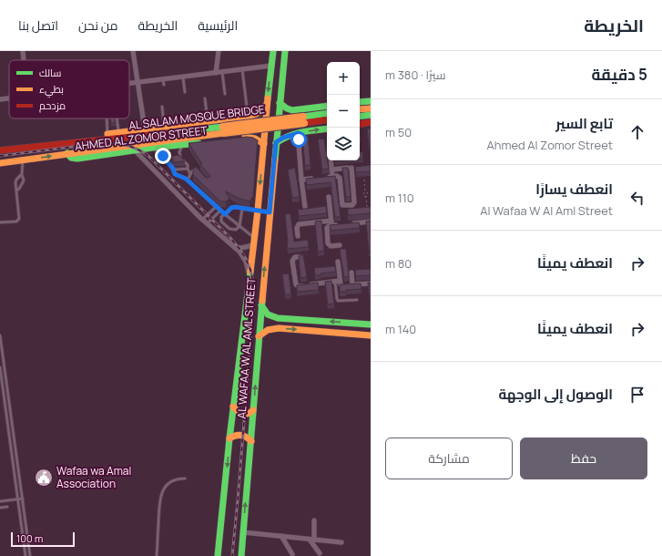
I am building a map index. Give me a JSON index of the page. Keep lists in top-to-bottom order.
{
  "streets": {
    "main road": ["AL SALAM MOSQUE BRIDGE", "AHMED AL ZOMOR STREET", "AL WAFAA W AL AML STREET"]
  },
  "crossings": [
    ["AL SALAM MOSQUE BRIDGE", "AHMED AL ZOMOR STREET"],
    ["AHMED AL ZOMOR STREET", "AL WAFAA W AL AML STREET"]
  ],
  "places": {
    "public building": ["Wafaa wa Amal Association"]
  },
  "legend": ["سالك", "بطيء", "مزدحم"],
  "scale_bar": "100 m",
  "page": {
    "header": "الخريطة",
    "nav": [
      "الرئيسية",
      "الخريطة",
      "من نحن",
      "اتصل بنا"
    ],
    "heading": ["5 دقيقة", "سيرًا · 380 m"],
    "map_buttons": ["+", "−"],
    "list": [
      ["تابع السير", "Ahmed Al Zomor Street", "50 m"],
      ["انعطف يسارًا", "Al Wafaa W Al Aml Street", "110 m"],
      ["انعطف يمينًا", "80 m"],
      ["انعطف يمينًا", "140 m"],
      "الوصول إلى الوجهة"
    ],
    "buttons": ["حفظ", "مشاركة"],
    "scale": "100 m"
  }
}
